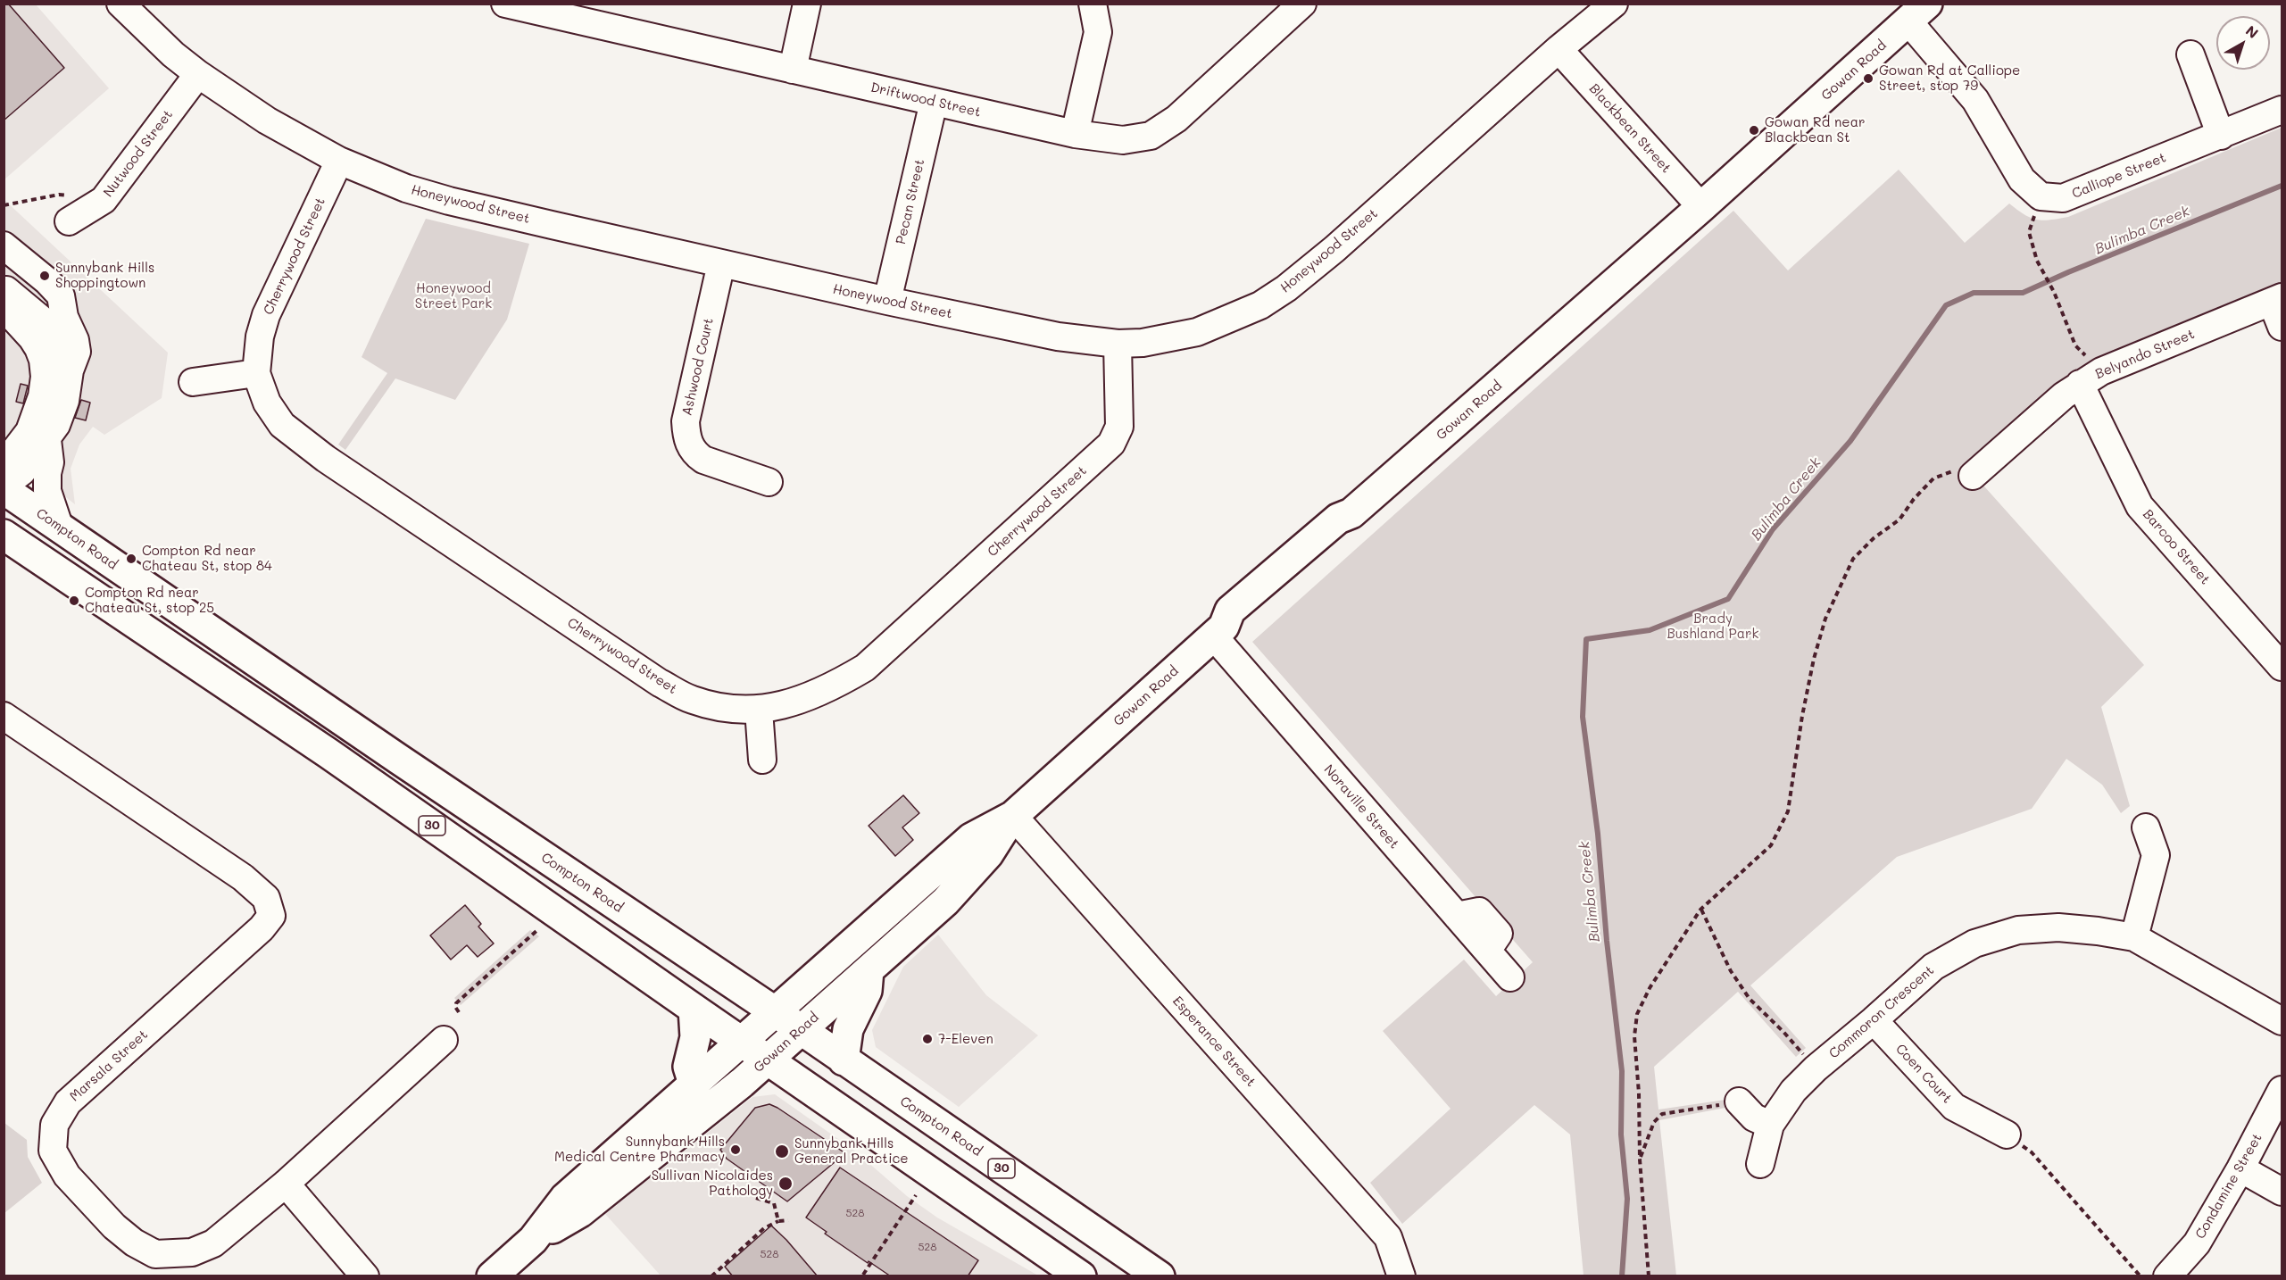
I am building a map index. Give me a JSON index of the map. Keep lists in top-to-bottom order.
{
  "streets": {
    "main road": ["Gowan Road", "Compton Road", "30"],
    "street": [
      "Driftwood Street",
      "Blackbean Street",
      "Nutwood Street",
      "Calliope Street",
      "Pecan Street",
      "Honeywood Street",
      "Cherrywood Street",
      "Belyando Street",
      "Ashwood Court",
      "Barcoo Street",
      "Noraville Street",
      "Commoron Crescent",
      "Esperance Street",
      "Marsala Street",
      "Coen Court",
      "Condamine Street"
    ]
  },
  "crossings": [
    ["Gowan Road", "Blackbean Street"],
    ["Gowan Road", "Compton Road"],
    ["Gowan Road", "Noraville Street"],
    ["Gowan Road", "30"],
    ["Gowan Road", "Esperance Street"],
    ["Driftwood Street", "Pecan Street"],
    ["Blackbean Street", "Honeywood Street"],
    ["Nutwood Street", "Honeywood Street"],
    ["Pecan Street", "Honeywood Street"],
    ["Honeywood Street", "Cherrywood Street"],
    ["Honeywood Street", "Ashwood Court"],
    ["Belyando Street", "Barcoo Street"],
    ["Commoron Crescent", "Coen Court"]
  ],
  "water": ["Bulimba Creek"],
  "parks": ["Honeywood Street Park", "Brady Bushland Park"],
  "places": [
    "Gowan Rd at Calliope Street, stop 79",
    "Gowan Rd near Blackbean St",
    "Sunnybank Hills Shoppingtown",
    "Compton Rd near Chateau St, stop 84",
    "Compton Rd near Chateau St, stop 25",
    "7-Eleven",
    "Sunnybank Hills Medical Centre Pharmacy",
    "Sunnybank Hills General Practice",
    "Sullivan Nicolaides Pathology"
  ],
  "house_numbers": ["528", "528", "528"],
  "north": "top right"
}
